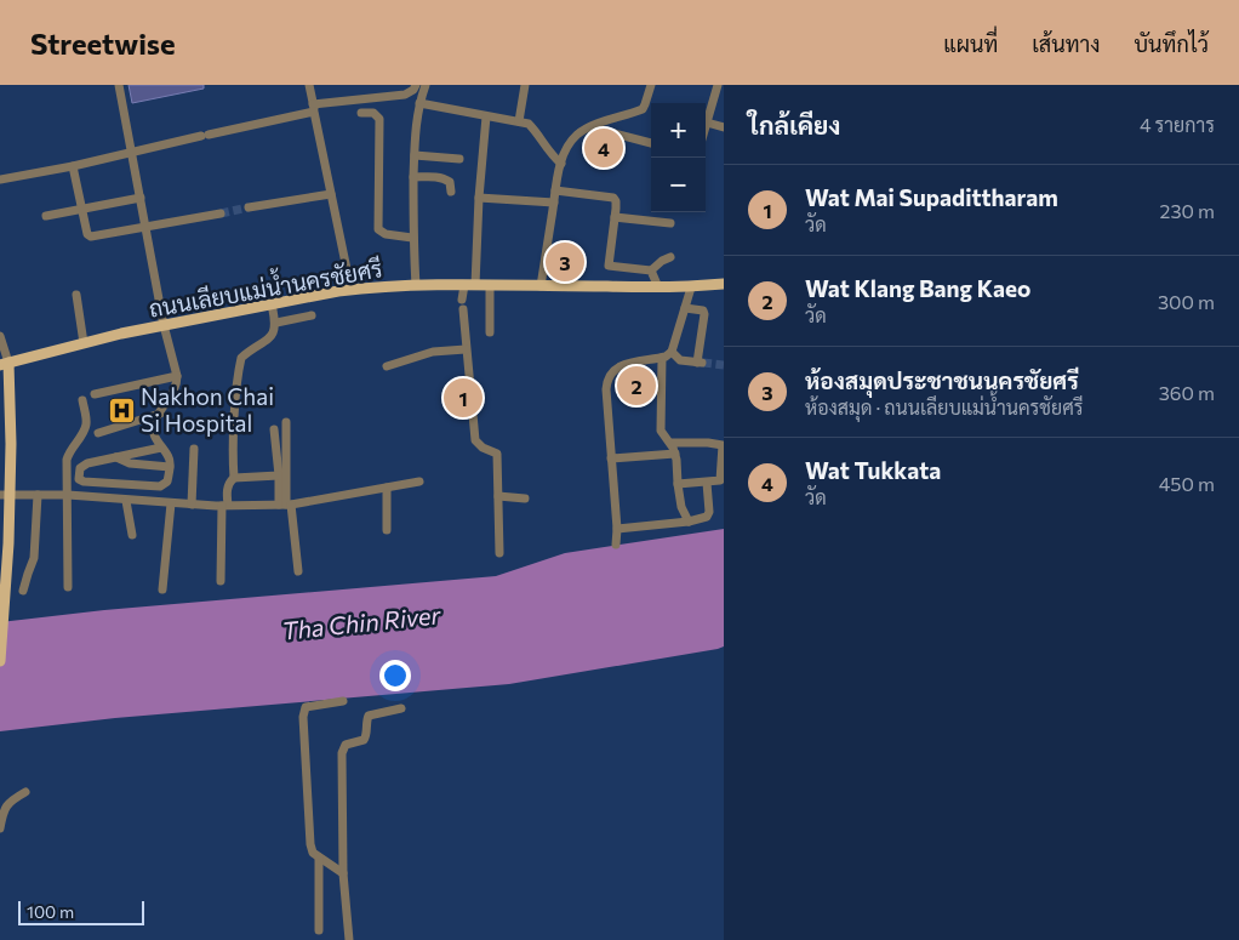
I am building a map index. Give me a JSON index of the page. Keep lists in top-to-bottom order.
{
  "streets": {
    "main road": ["ถนนเลียบแม่น้ำนครชัยศรี"]
  },
  "water": ["Tha Chin River"],
  "places": {
    "hospital": ["Nakhon Chai Si Hospital"]
  },
  "scale_bar": "100 m",
  "page": {
    "header": "Streetwise",
    "nav": ["แผนที่", "เส้นทาง", "บันทึกไว้"],
    "heading": ["ใกล้เคียง", "4 รายการ"],
    "map_buttons": ["+", "−"],
    "pins": [
      "4",
      "3",
      "2",
      "1"
    ],
    "list": [
      {
        "mark": "1",
        "name": "Wat Mai Supadittharam",
        "note": "วัด",
        "value": "230 m"
      },
      {
        "mark": "2",
        "name": "Wat Klang Bang Kaeo",
        "note": "วัด",
        "value": "300 m"
      },
      {
        "mark": "3",
        "name": "ห้องสมุดประชาชนนครชัยศรี",
        "note": "ห้องสมุด · ถนนเลียบแม่น้ำนครชัยศรี",
        "value": "360 m"
      },
      {
        "mark": "4",
        "name": "Wat Tukkata",
        "note": "วัด",
        "value": "450 m"
      }
    ],
    "scale": "100 m"
  }
}
